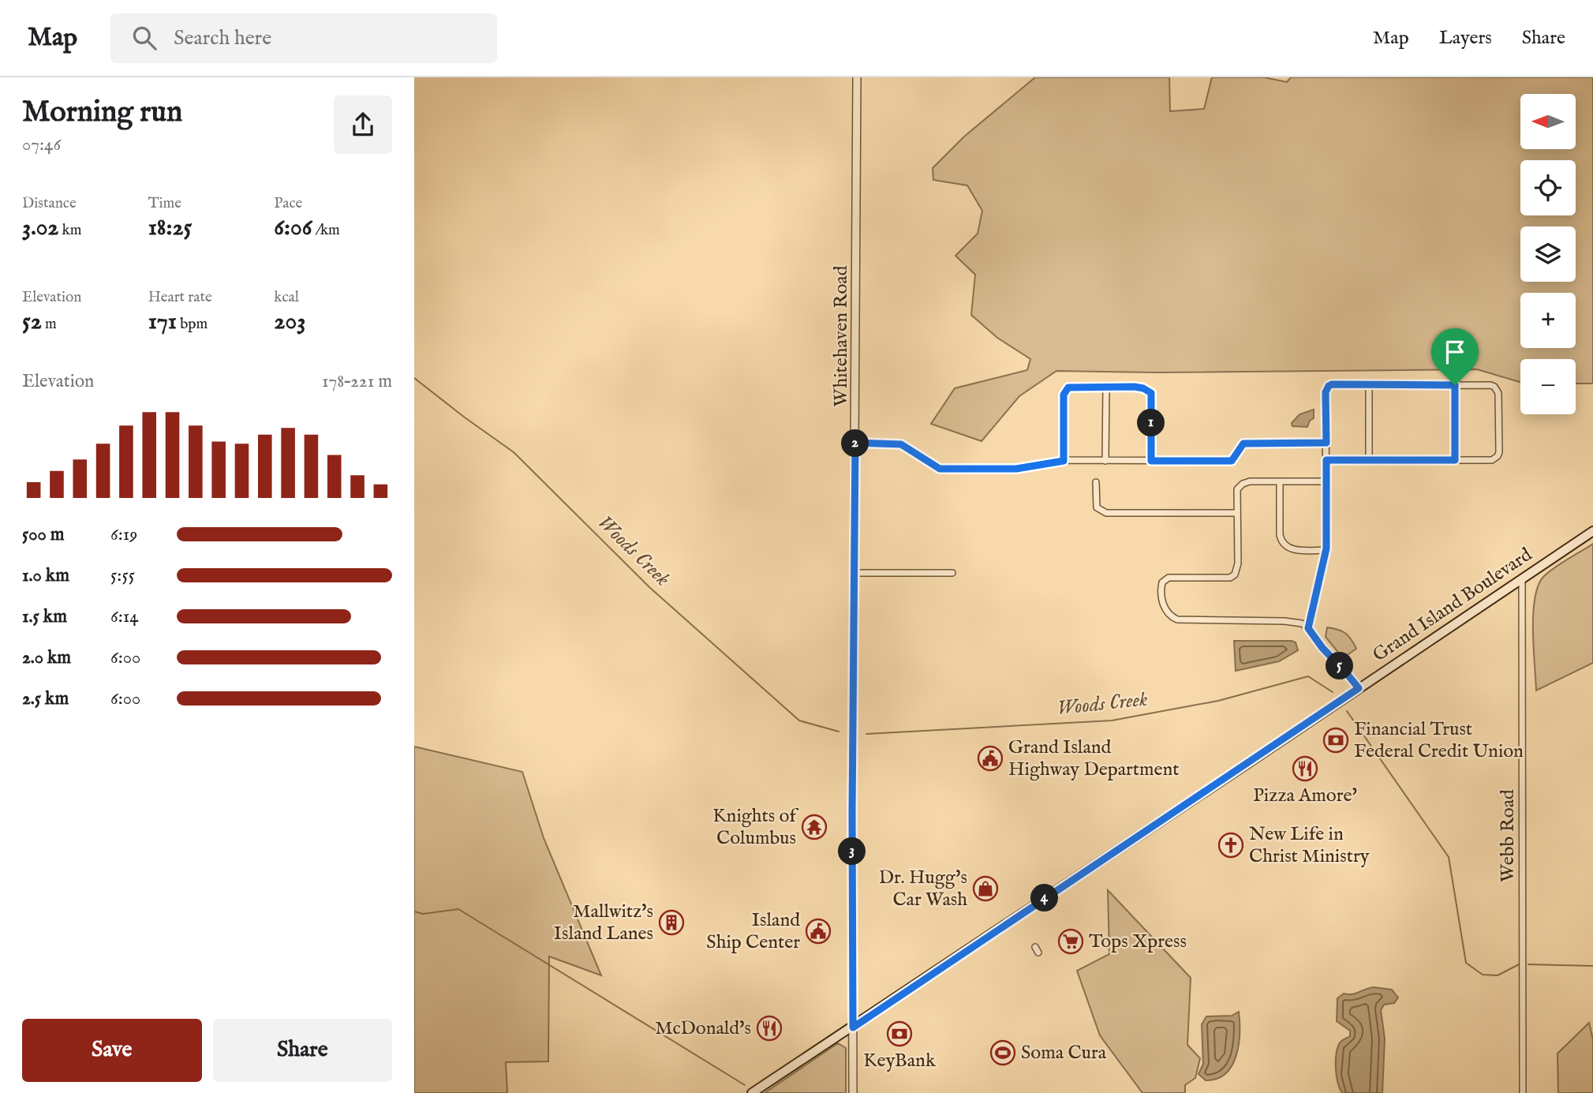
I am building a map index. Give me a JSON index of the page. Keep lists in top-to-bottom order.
{
  "streets": {
    "main road": ["Grand Island Boulevard"],
    "street": ["Whitehaven Road", "Webb Road"]
  },
  "crossings": [
    ["Whitehaven Road", "Grand Island Boulevard"],
    ["Grand Island Boulevard", "Webb Road"]
  ],
  "water": ["Woods Creek"],
  "places": {
    "bank": ["Financial Trust Federal Credit Union", "KeyBank"],
    "public building": ["Grand Island Highway Department", "Island Ship Center"],
    "restaurant": ["Pizza Amore'", "McDonald's"],
    "temple": ["Knights of Columbus"],
    "church": ["New Life in Christ Ministry"],
    "shop": ["Dr. Hugg's Car Wash"],
    "building": ["Mallwitz's Island Lanes"],
    "supermarket": ["Tops Xpress"],
    "sports": ["Soma Cura"]
  },
  "north": "left",
  "page": {
    "header": "Map",
    "search": "Search here",
    "nav": ["Map", "Layers", "Share"],
    "heading": ["Morning run", "07:46"],
    "map_buttons": ["+", "−"],
    "stats": [
      ["Distance", "3.02 km"],
      ["Time", "18:25"],
      ["Pace", "6:06 /km"],
      ["Elevation", "52 m"],
      ["Heart rate", "171 bpm"],
      ["kcal", "203"]
    ],
    "chart": ["Elevation", "178–221 m"],
    "pins": [
      "1",
      "2",
      "5",
      "3",
      "4"
    ],
    "list": [
      {
        "name": "500 m",
        "note": "6:19"
      },
      {
        "name": "1.0 km",
        "note": "5:55"
      },
      {
        "name": "1.5 km",
        "note": "6:14"
      },
      {
        "name": "2.0 km",
        "note": "6:00"
      },
      {
        "name": "2.5 km",
        "note": "6:00"
      }
    ],
    "buttons": ["Save", "Share"]
  }
}
